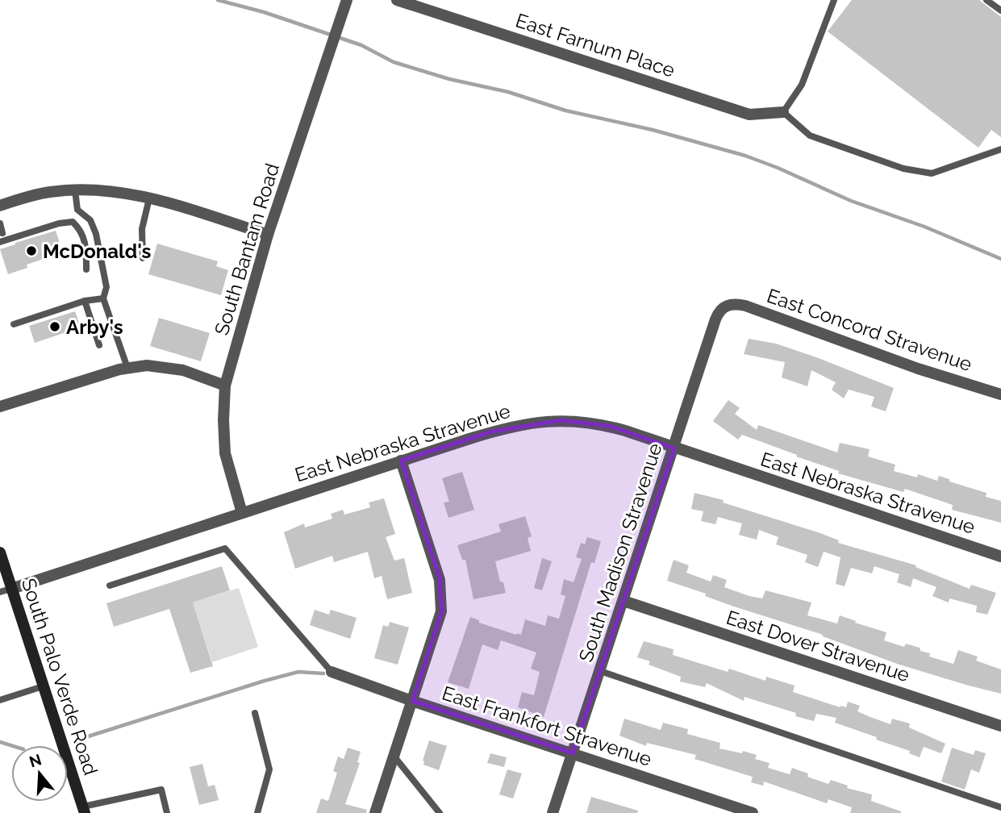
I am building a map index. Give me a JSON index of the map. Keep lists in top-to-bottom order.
{
  "streets": {
    "main road": ["South Palo Verde Road"],
    "street": [
      "East Farnum Place",
      "South Bantam Road",
      "East Concord Stravenue",
      "East Nebraska Stravenue",
      "South Madison Stravenue",
      "East Dover Stravenue",
      "East Frankfort Stravenue"
    ]
  },
  "crossings": [
    ["South Bantam Road", "East Nebraska Stravenue"],
    ["East Concord Stravenue", "South Madison Stravenue"],
    ["East Nebraska Stravenue", "South Madison Stravenue"],
    ["East Nebraska Stravenue", "South Palo Verde Road"],
    ["South Madison Stravenue", "East Dover Stravenue"],
    ["South Madison Stravenue", "East Frankfort Stravenue"]
  ],
  "places": ["McDonald's", "Arby's"],
  "north": "top"
}
